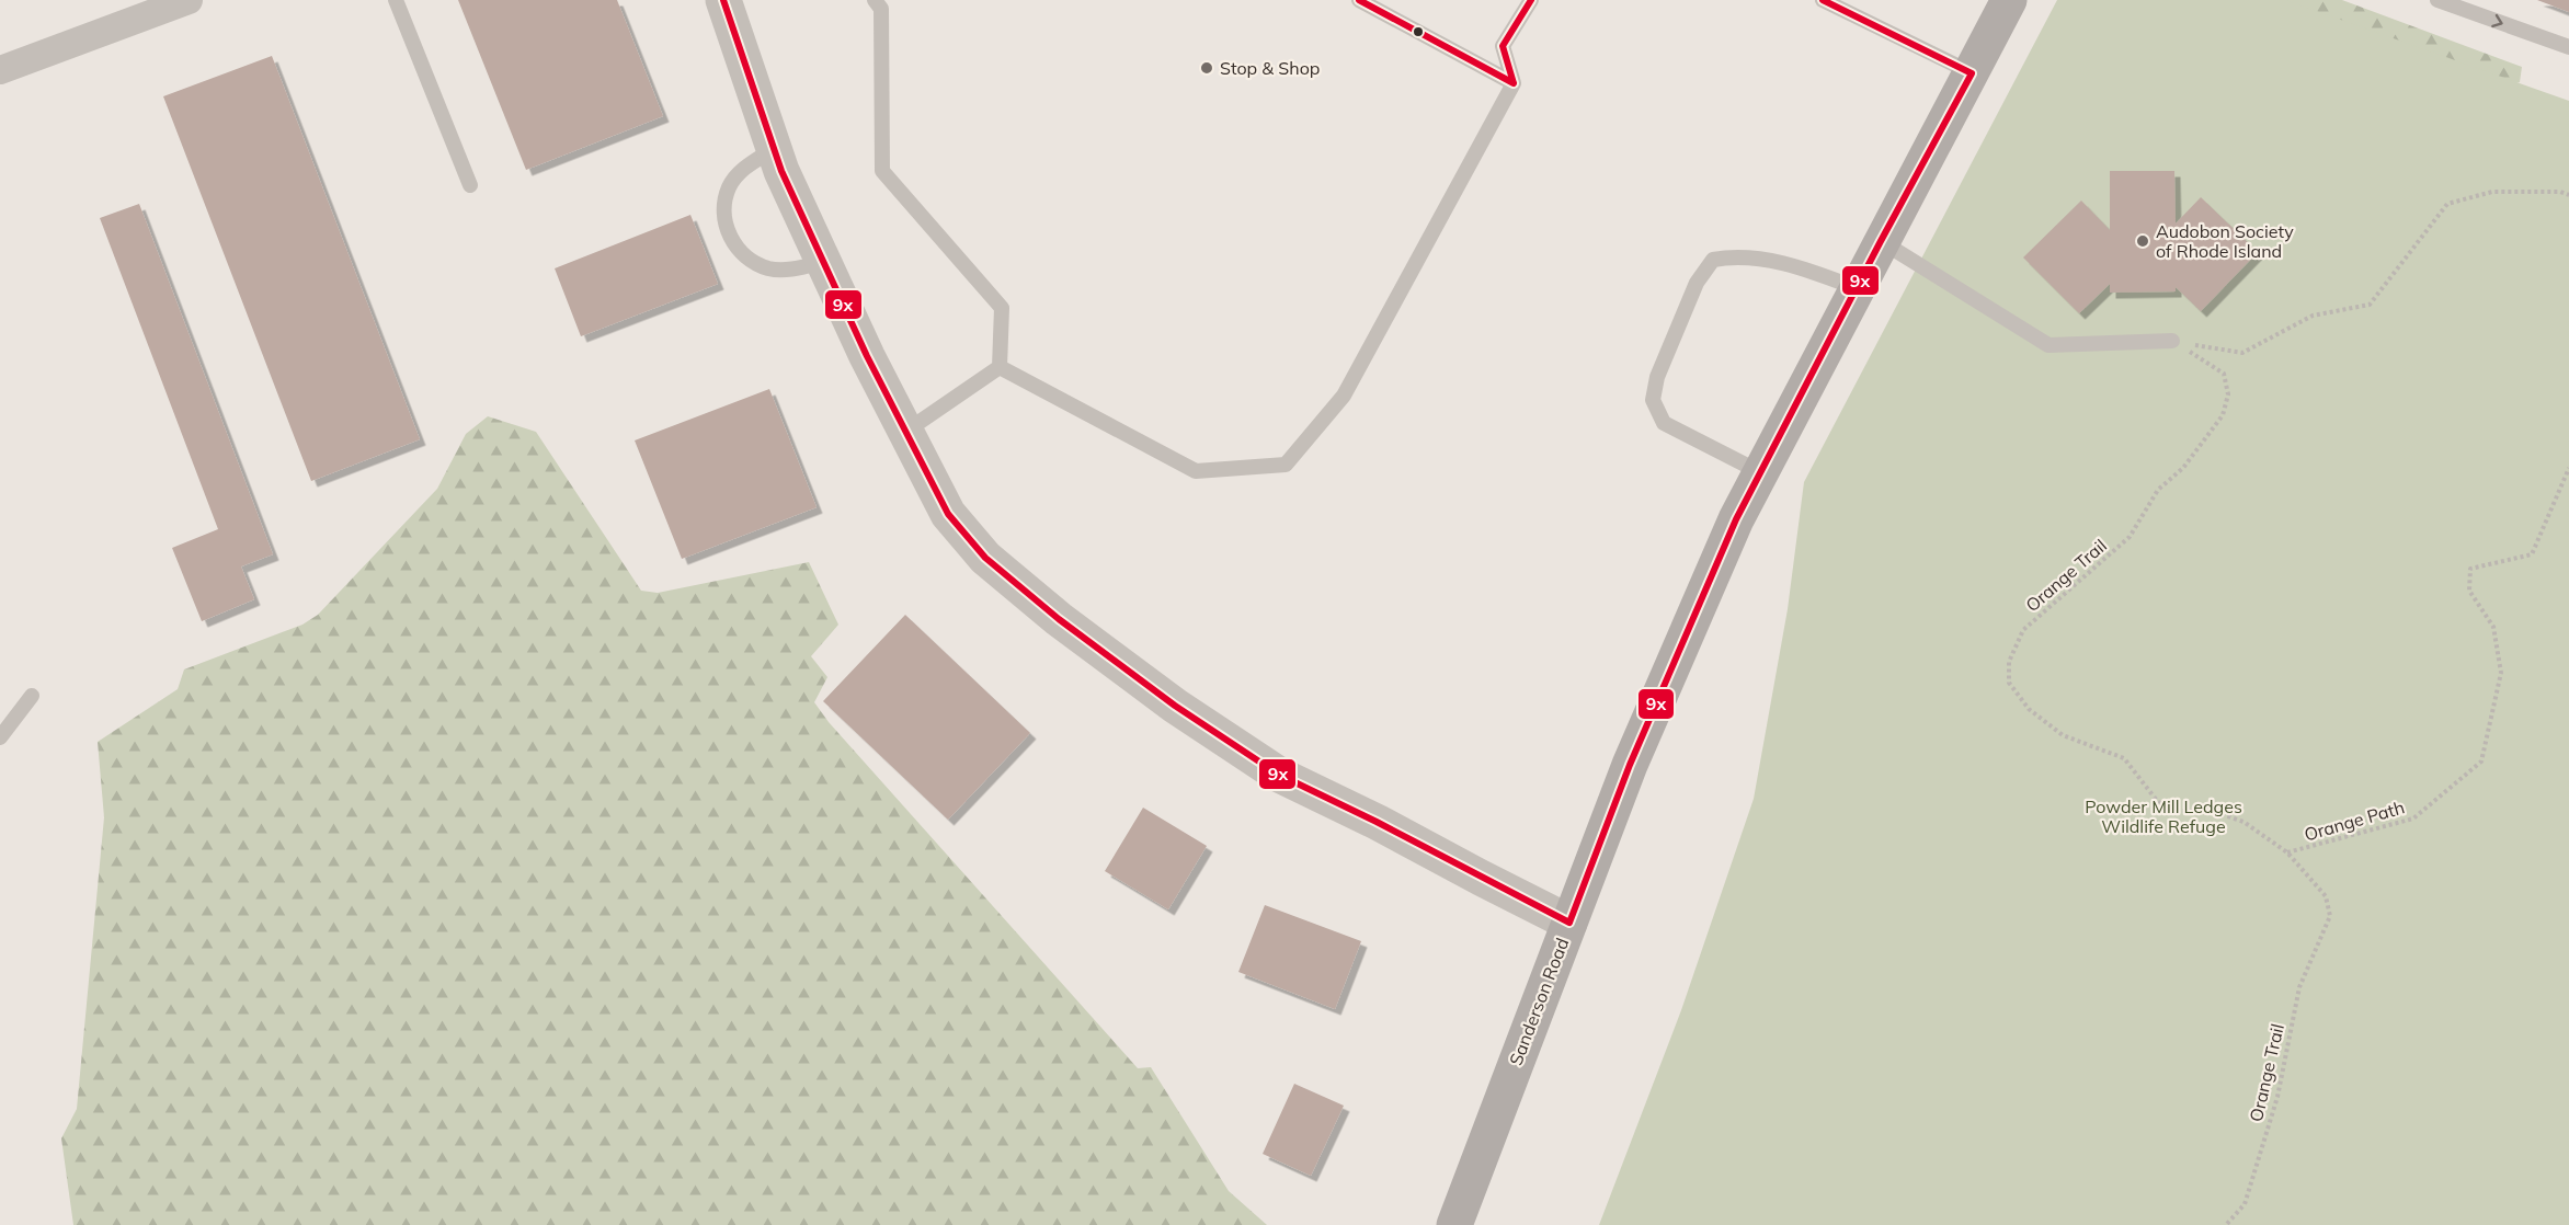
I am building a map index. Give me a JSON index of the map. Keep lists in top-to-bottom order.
{
  "streets": {
    "main road": ["Sanderson Road"],
    "path": ["Orange Trail", "Orange Path"]
  },
  "crossings": [
    ["Orange Trail", "Orange Path"]
  ],
  "parks": ["Powder Mill Ledges Wildlife Refuge"],
  "places": ["Stop & Shop", "Audobon Society of Rhode Island"],
  "lines": ["transit line 9x"]
}
